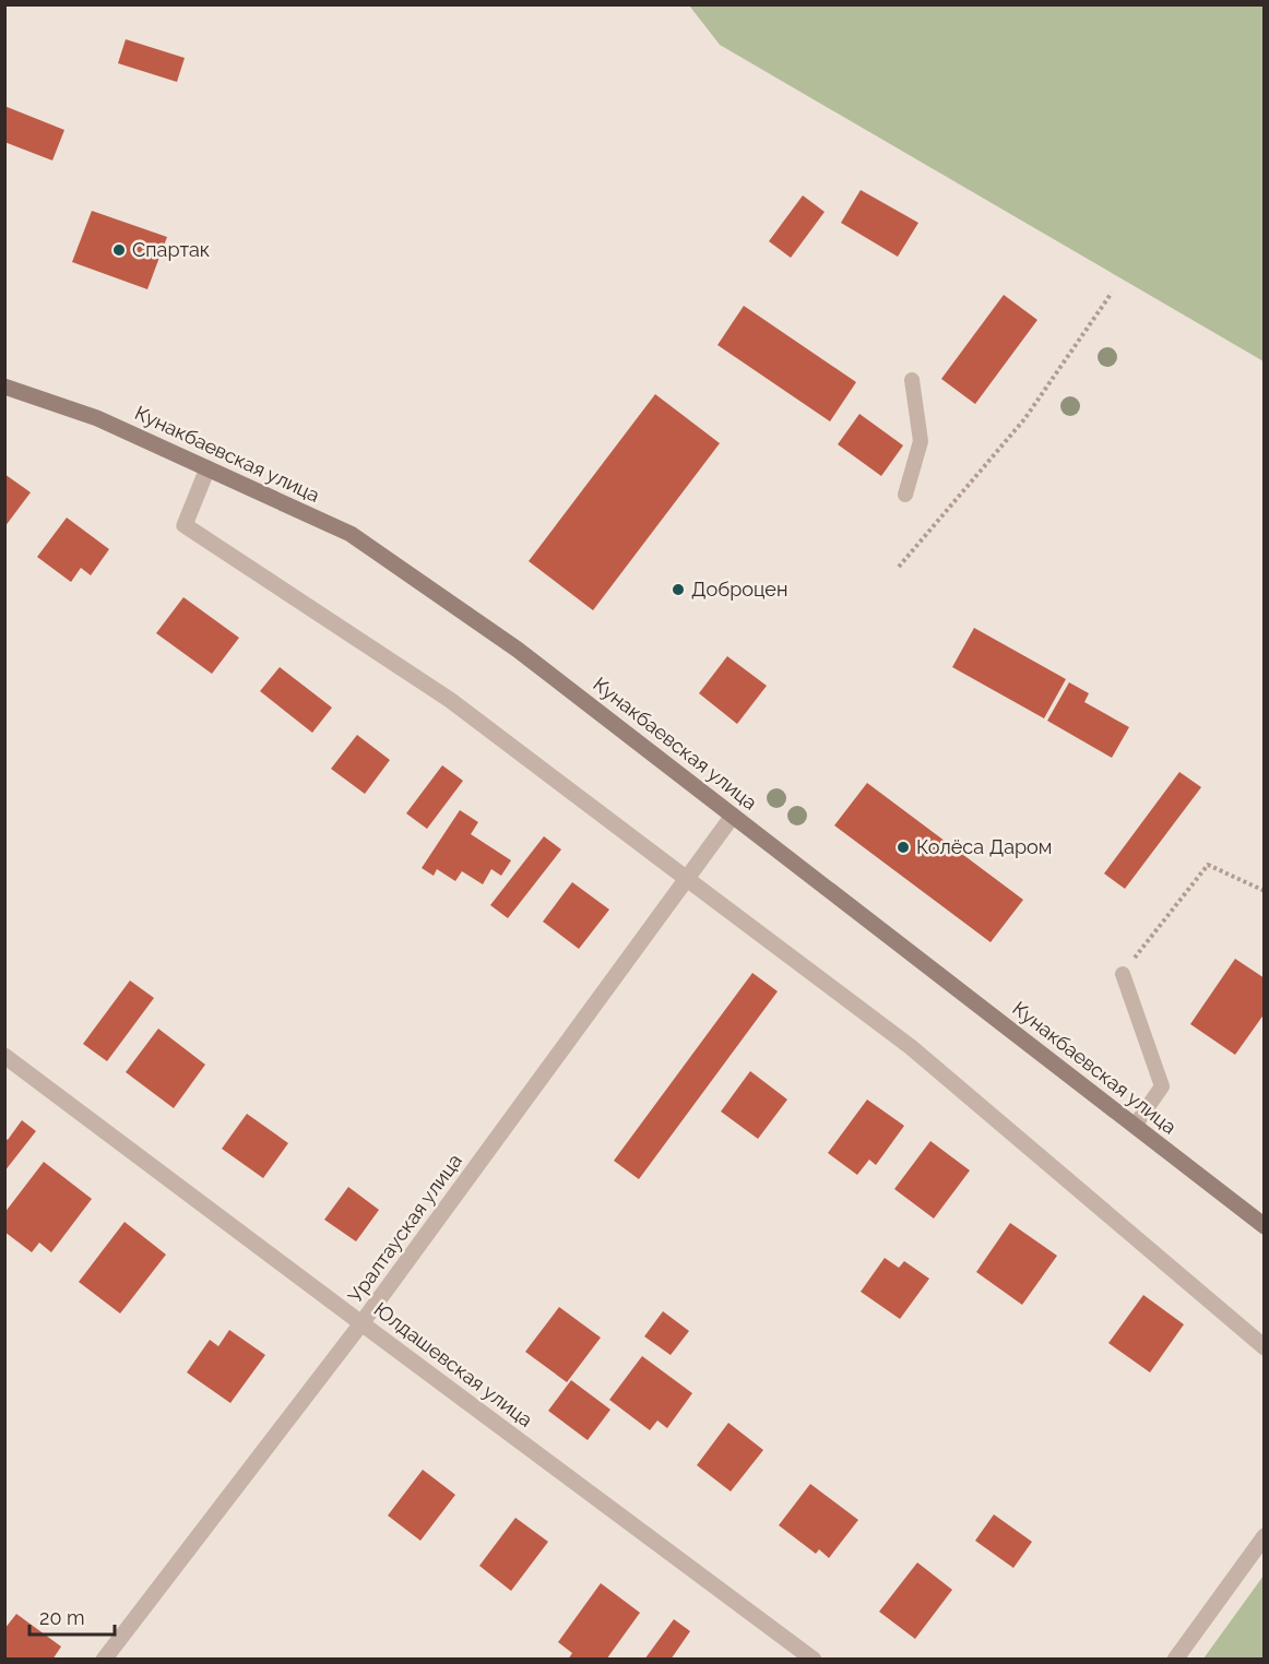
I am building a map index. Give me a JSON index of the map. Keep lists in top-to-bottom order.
{
  "streets": {
    "main road": ["Кунакбаевская улица"],
    "street": ["Уралтауская улица", "Юлдашевская улица"]
  },
  "crossings": [
    ["Кунакбаевская улица", "Уралтауская улица"],
    ["Уралтауская улица", "Юлдашевская улица"]
  ],
  "places": ["Спартак", "Доброцен", "Колёса Даром"],
  "scale_bar": "20 m"
}
